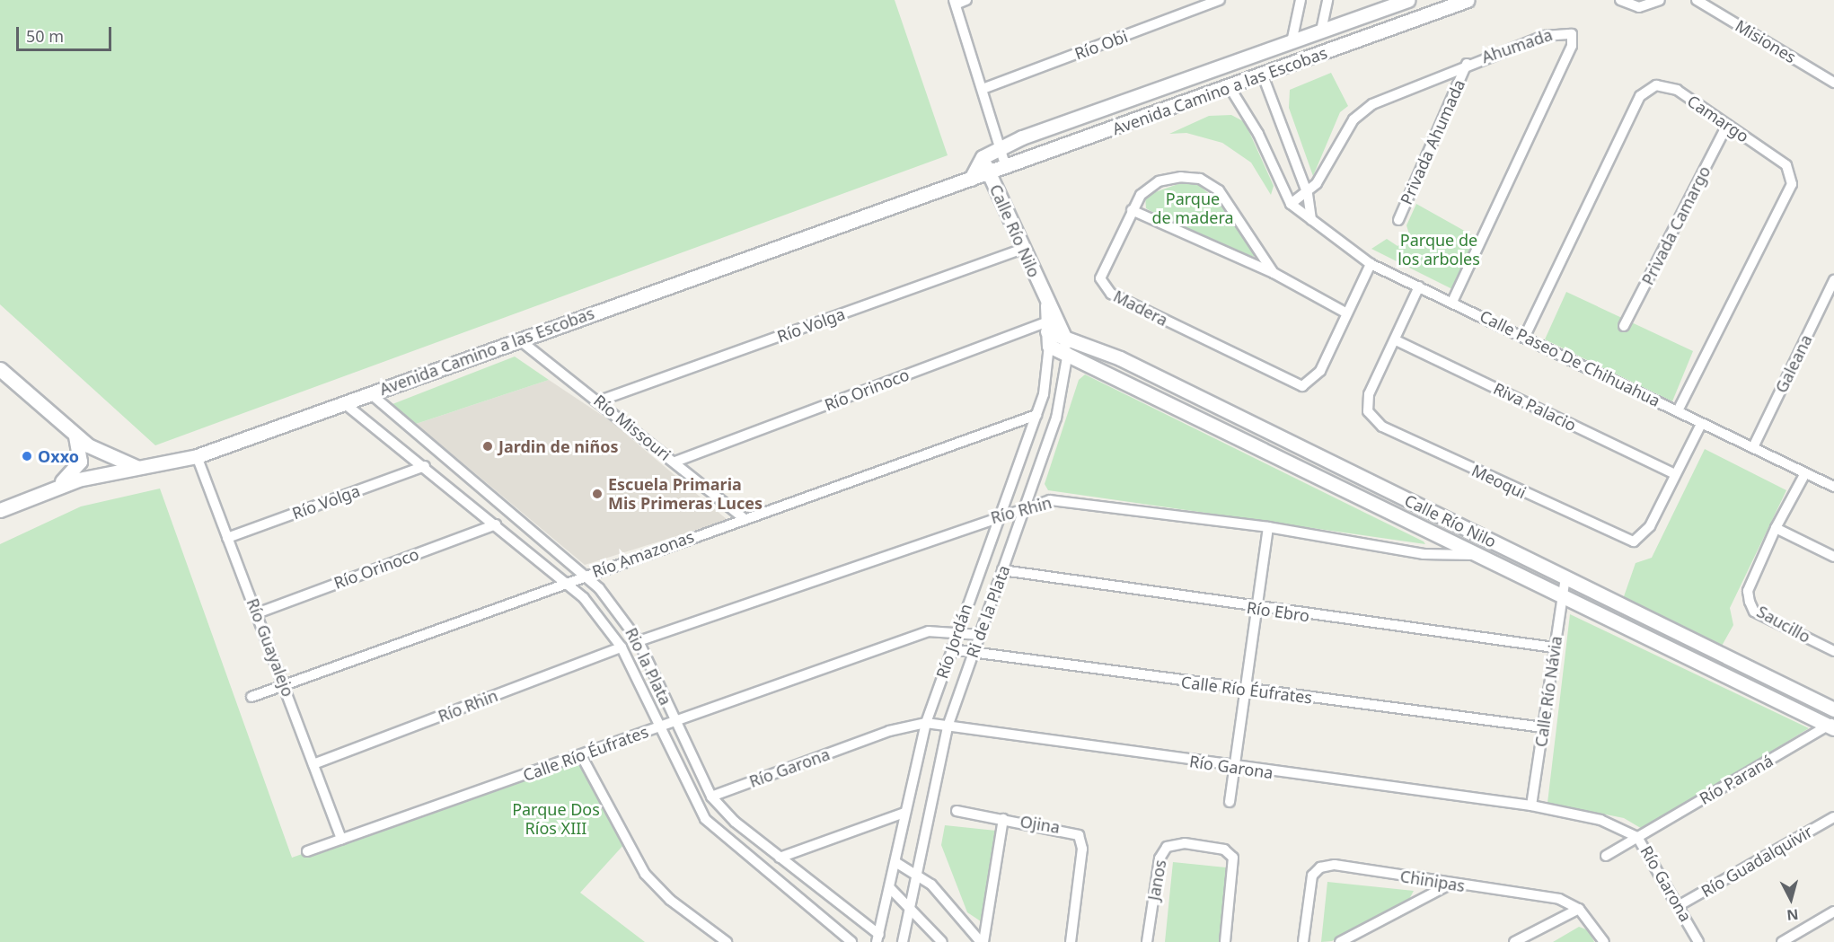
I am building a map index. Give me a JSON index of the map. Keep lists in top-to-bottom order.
{
  "streets": {
    "street": [
      "Misiones",
      "Río Obi",
      "Ahumada",
      "Avenida Camino a las Escobas",
      "Camargo",
      "Privada Ahumada",
      "Privada Camargo",
      "Calle Río Nilo",
      "Madera",
      "Río Volga",
      "Calle Paseo De Chihuahua",
      "Galeana",
      "Río Orinoco",
      "Riva Palacio",
      "Río Missouri",
      "Meoqui",
      "Río Rhin",
      "Río Amazonas",
      "Ri de la Plata",
      "Río Ebro",
      "Saucillo",
      "Río Jordán",
      "Río Guayalejo",
      "Rio la Plata",
      "Calle Río Éufrates",
      "Calle Río Návia",
      "Río Garona",
      "Río Paraná",
      "Ojina",
      "Río Guadalquivir",
      "Janos",
      "Chinipas"
    ]
  },
  "crossings": [
    ["Ahumada", "Privada Ahumada"],
    ["Ahumada", "Calle Paseo De Chihuahua"],
    ["Avenida Camino a las Escobas", "Calle Río Nilo"],
    ["Avenida Camino a las Escobas", "Calle Paseo De Chihuahua"],
    ["Avenida Camino a las Escobas", "Río Missouri"],
    ["Avenida Camino a las Escobas", "Río Guayalejo"],
    ["Avenida Camino a las Escobas", "Rio la Plata"],
    ["Camargo", "Privada Camargo"],
    ["Camargo", "Calle Paseo De Chihuahua"],
    ["Calle Río Nilo", "Río Volga"],
    ["Calle Río Nilo", "Río Orinoco"],
    ["Calle Río Nilo", "Río Rhin"],
    ["Calle Río Nilo", "Ri de la Plata"],
    ["Calle Río Nilo", "Río Jordán"],
    ["Calle Río Nilo", "Calle Río Návia"],
    ["Calle Río Nilo", "Río Paraná"],
    ["Madera", "Calle Paseo De Chihuahua"],
    ["Río Volga", "Río Missouri"],
    ["Río Volga", "Río Guayalejo"],
    ["Río Volga", "Rio la Plata"],
    ["Calle Paseo De Chihuahua", "Galeana"],
    ["Calle Paseo De Chihuahua", "Meoqui"],
    ["Calle Paseo De Chihuahua", "Saucillo"],
    ["Río Orinoco", "Río Missouri"],
    ["Río Orinoco", "Río Guayalejo"],
    ["Río Orinoco", "Rio la Plata"],
    ["Riva Palacio", "Meoqui"],
    ["Río Missouri", "Río Amazonas"],
    ["Río Rhin", "Ri de la Plata"],
    ["Río Rhin", "Río Jordán"],
    ["Río Rhin", "Río Guayalejo"],
    ["Río Rhin", "Rio la Plata"],
    ["Río Amazonas", "Río Jordán"],
    ["Río Amazonas", "Río Guayalejo"],
    ["Río Amazonas", "Rio la Plata"],
    ["Ri de la Plata", "Río Ebro"],
    ["Ri de la Plata", "Calle Río Éufrates"],
    ["Ri de la Plata", "Río Garona"],
    ["Río Ebro", "Calle Río Návia"],
    ["Río Jordán", "Rio la Plata"],
    ["Río Jordán", "Calle Río Éufrates"],
    ["Río Jordán", "Río Garona"],
    ["Río Guayalejo", "Calle Río Éufrates"],
    ["Rio la Plata", "Calle Río Éufrates"],
    ["Rio la Plata", "Río Garona"],
    ["Calle Río Éufrates", "Calle Río Návia"],
    ["Calle Río Návia", "Río Garona"],
    ["Río Garona", "Río Paraná"],
    ["Río Garona", "Río Guadalquivir"]
  ],
  "parks": ["Parque de madera", "Parque de los arboles", "Parque Dos Ríos XIII"],
  "places": ["Jardin de niños", "Oxxo", "Escuela Primaria Mis Primeras Luces"],
  "scale_bar": "50 m",
  "north": "bottom"
}
